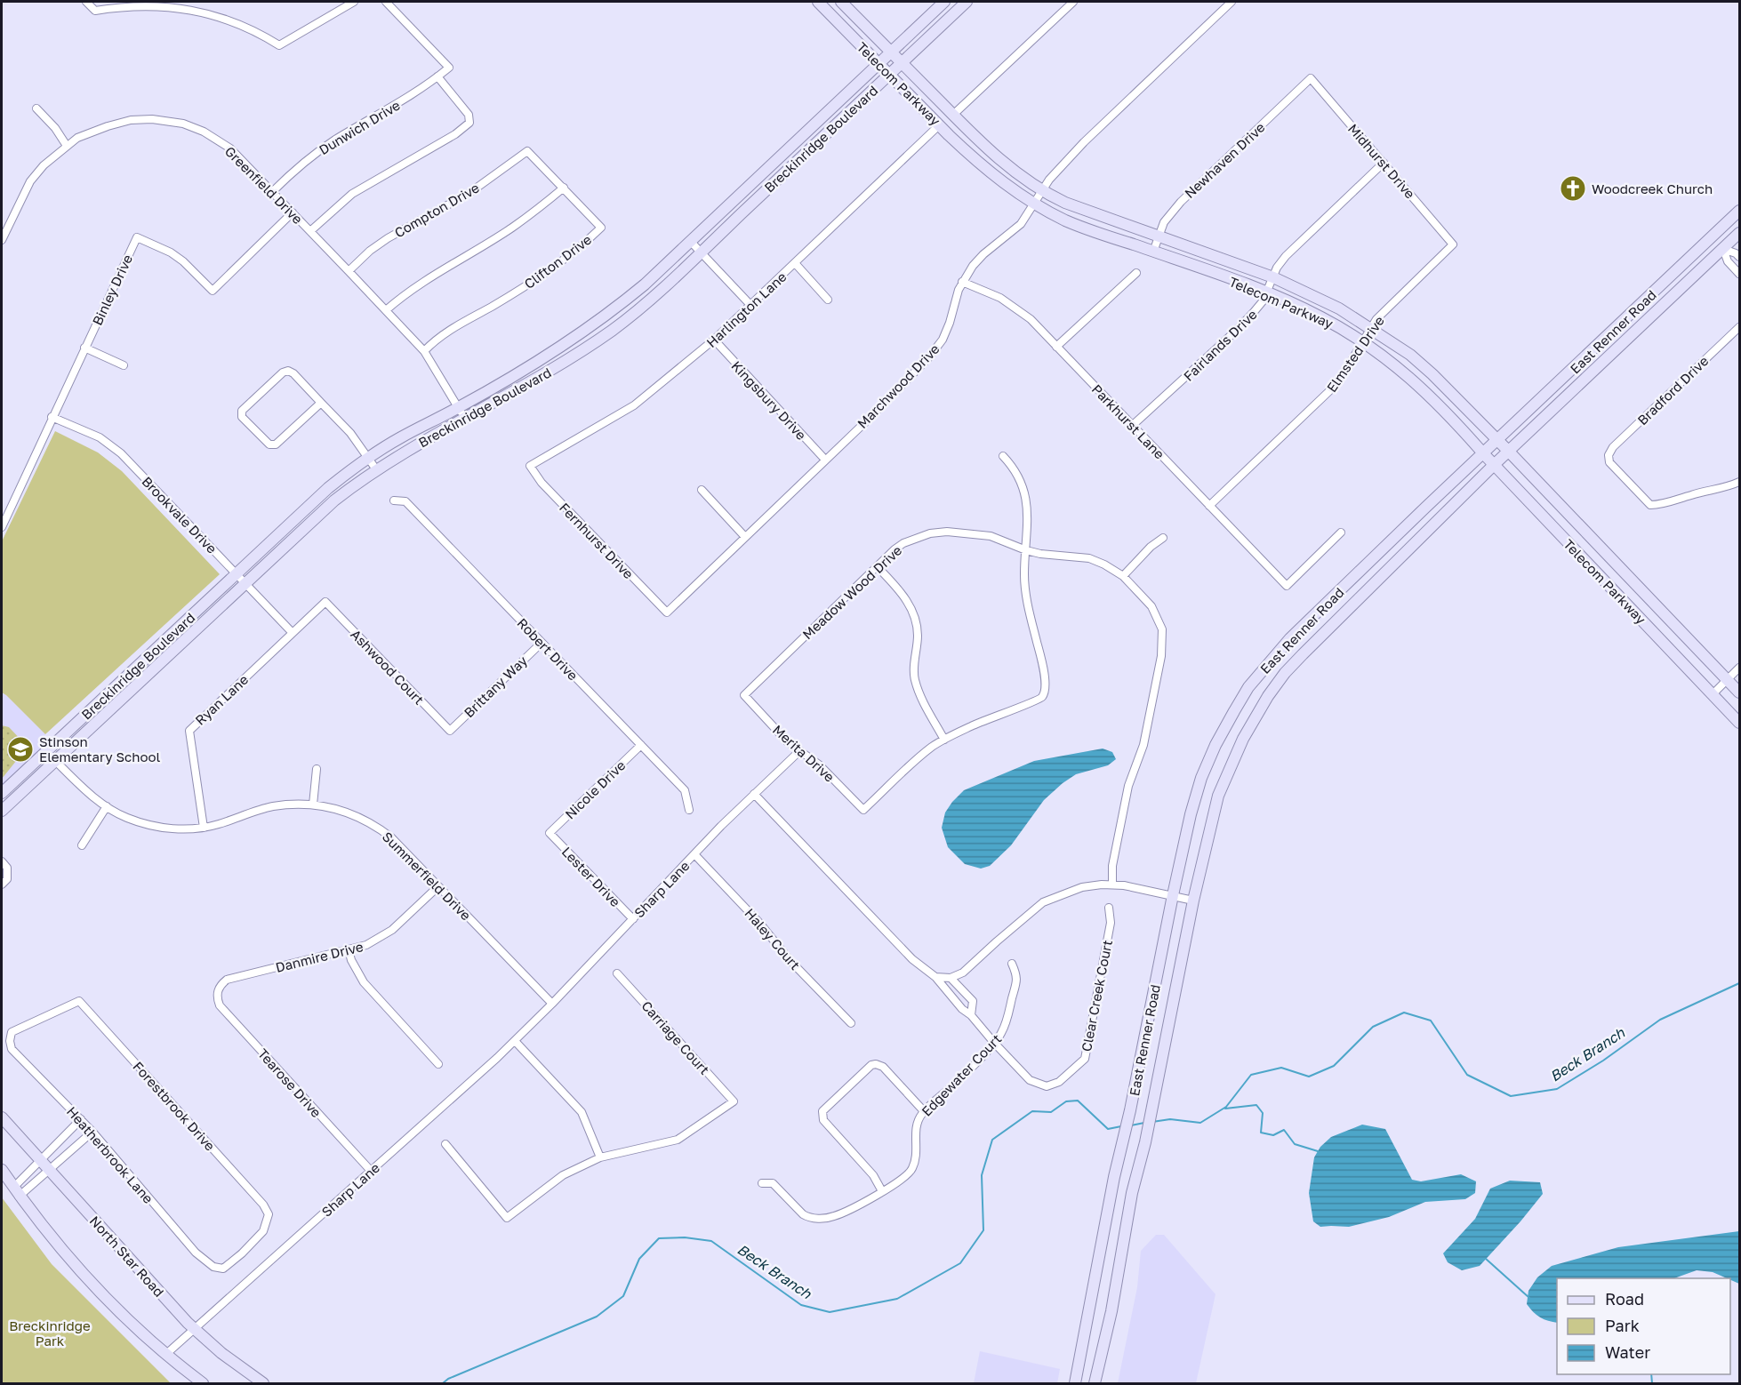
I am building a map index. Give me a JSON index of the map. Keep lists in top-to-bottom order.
{
  "streets": {
    "street": [
      "Telecom Parkway",
      "Dunwich Drive",
      "Breckinridge Boulevard",
      "Newhaven Drive",
      "Midhurst Drive",
      "Greenfield Drive",
      "Compton Drive",
      "Clifton Drive",
      "Binley Drive",
      "Harlington Lane",
      "East Renner Road",
      "Fairlands Drive",
      "Elmsted Drive",
      "Marchwood Drive",
      "Bradford Drive",
      "Kingsbury Drive",
      "Parkhurst Lane",
      "Brookvale Drive",
      "Fernhurst Drive",
      "Meadow Wood Drive",
      "Robert Drive",
      "Ashwood Court",
      "Brittany Way",
      "Ryan Lane",
      "Merita Drive",
      "Nicole Drive",
      "Summerfield Drive",
      "Lester Drive",
      "Sharp Lane",
      "Haley Court",
      "Danmire Drive",
      "Clear Creek Court",
      "Carriage Court",
      "Edgewater Court",
      "Tearose Drive",
      "Forestbrook Drive",
      "Heatherbrook Lane",
      "North Star Road"
    ]
  },
  "crossings": [
    ["Telecom Parkway", "Breckinridge Boulevard"],
    ["Telecom Parkway", "Newhaven Drive"],
    ["Telecom Parkway", "Harlington Lane"],
    ["Telecom Parkway", "East Renner Road"],
    ["Telecom Parkway", "Fairlands Drive"],
    ["Telecom Parkway", "Elmsted Drive"],
    ["Telecom Parkway", "Marchwood Drive"],
    ["Dunwich Drive", "Greenfield Drive"],
    ["Breckinridge Boulevard", "Greenfield Drive"],
    ["Breckinridge Boulevard", "Brookvale Drive"],
    ["Breckinridge Boulevard", "Summerfield Drive"],
    ["Newhaven Drive", "Midhurst Drive"],
    ["Midhurst Drive", "Fairlands Drive"],
    ["Midhurst Drive", "Elmsted Drive"],
    ["Greenfield Drive", "Compton Drive"],
    ["Greenfield Drive", "Clifton Drive"],
    ["Greenfield Drive", "Binley Drive"],
    ["Compton Drive", "Clifton Drive"],
    ["Binley Drive", "Brookvale Drive"],
    ["Harlington Lane", "Kingsbury Drive"],
    ["Harlington Lane", "Fernhurst Drive"],
    ["Fairlands Drive", "Parkhurst Lane"],
    ["Elmsted Drive", "Parkhurst Lane"],
    ["Marchwood Drive", "Kingsbury Drive"],
    ["Marchwood Drive", "Parkhurst Lane"],
    ["Marchwood Drive", "Fernhurst Drive"],
    ["Brookvale Drive", "Ryan Lane"],
    ["Meadow Wood Drive", "Merita Drive"],
    ["Robert Drive", "Brittany Way"],
    ["Robert Drive", "Nicole Drive"],
    ["Ashwood Court", "Brittany Way"],
    ["Ashwood Court", "Ryan Lane"],
    ["Ryan Lane", "Summerfield Drive"],
    ["Merita Drive", "Sharp Lane"],
    ["Nicole Drive", "Lester Drive"],
    ["Summerfield Drive", "Sharp Lane"],
    ["Summerfield Drive", "Danmire Drive"],
    ["Lester Drive", "Sharp Lane"],
    ["Sharp Lane", "Haley Court"],
    ["Sharp Lane", "Tearose Drive"],
    ["Sharp Lane", "North Star Road"],
    ["Danmire Drive", "Tearose Drive"],
    ["Clear Creek Court", "Edgewater Court"],
    ["Forestbrook Drive", "Heatherbrook Lane"]
  ],
  "water": ["Beck Branch"],
  "parks": ["Breckinridge Park"],
  "places": {
    "church": ["Woodcreek Church"],
    "school or university": ["Stinson Elementary School"]
  },
  "legend": ["Road", "Park", "Water"]
}
